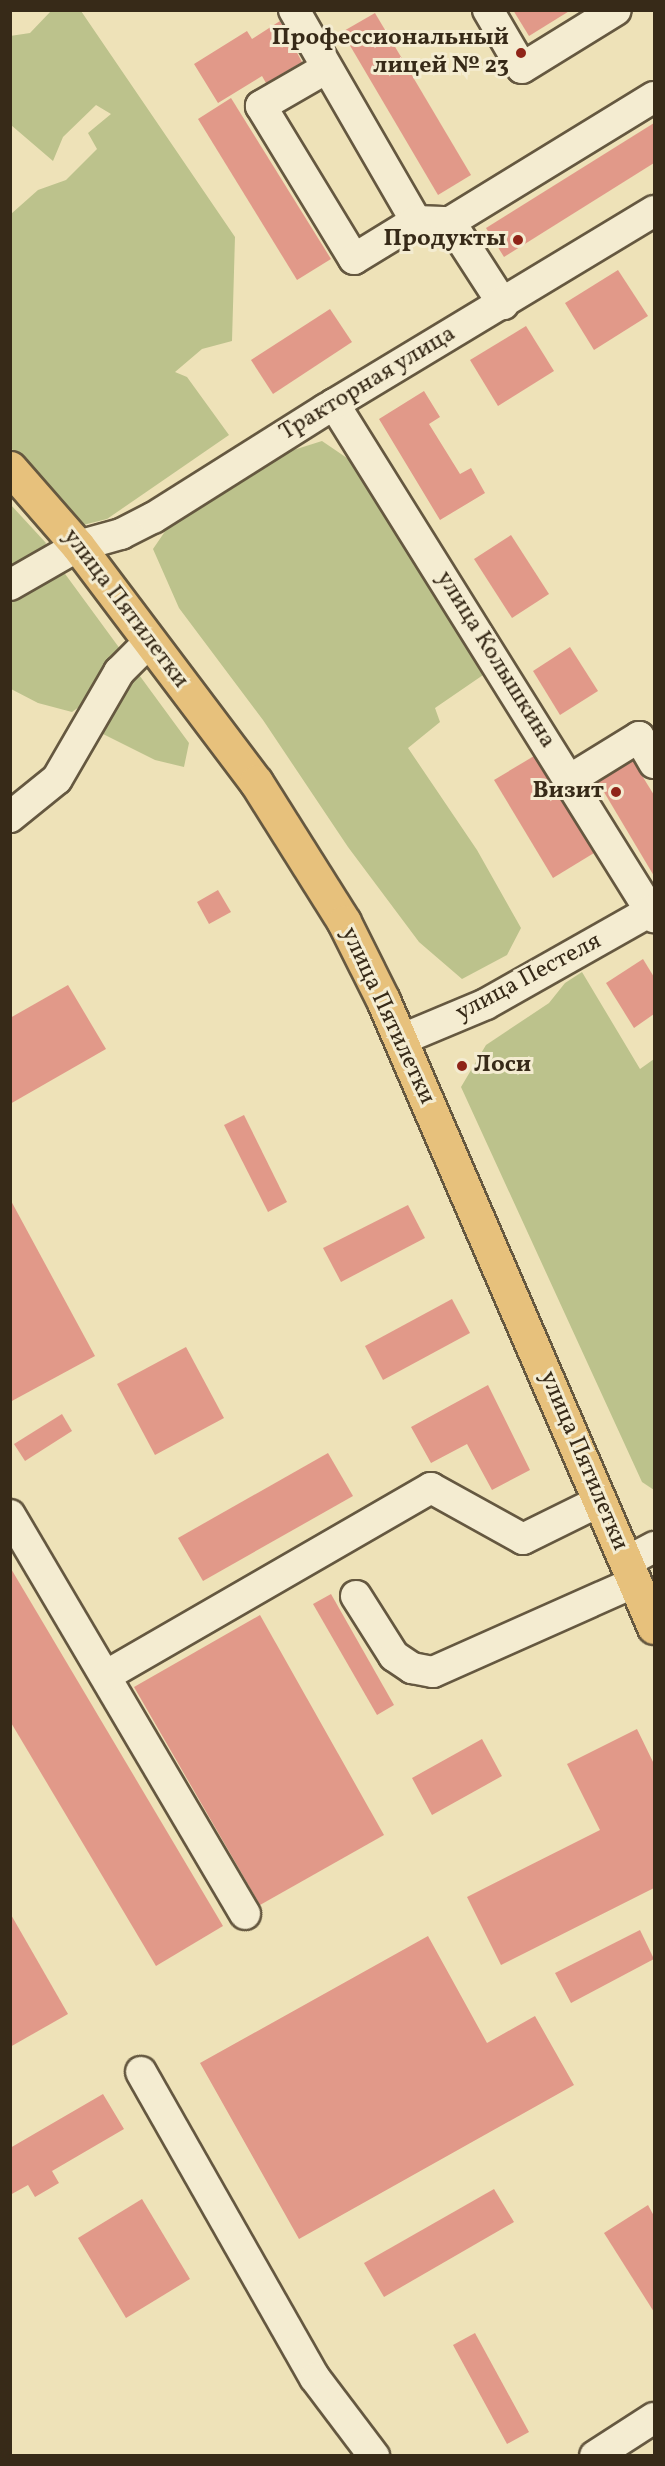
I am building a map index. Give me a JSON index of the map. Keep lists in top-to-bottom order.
{
  "streets": {
    "main road": ["улица Пятилетки"],
    "street": ["Тракторная улица", "улица Колышкина", "улица Пестеля"]
  },
  "crossings": [
    ["Тракторная улица", "улица Пятилетки"],
    ["Тракторная улица", "улица Колышкина"],
    ["улица Пятилетки", "улица Пестеля"],
    ["улица Колышкина", "улица Пестеля"]
  ],
  "places": [
    "Профессиональный лицей № 23",
    "Продукты",
    "Визит",
    "Лоси"
  ]
}
